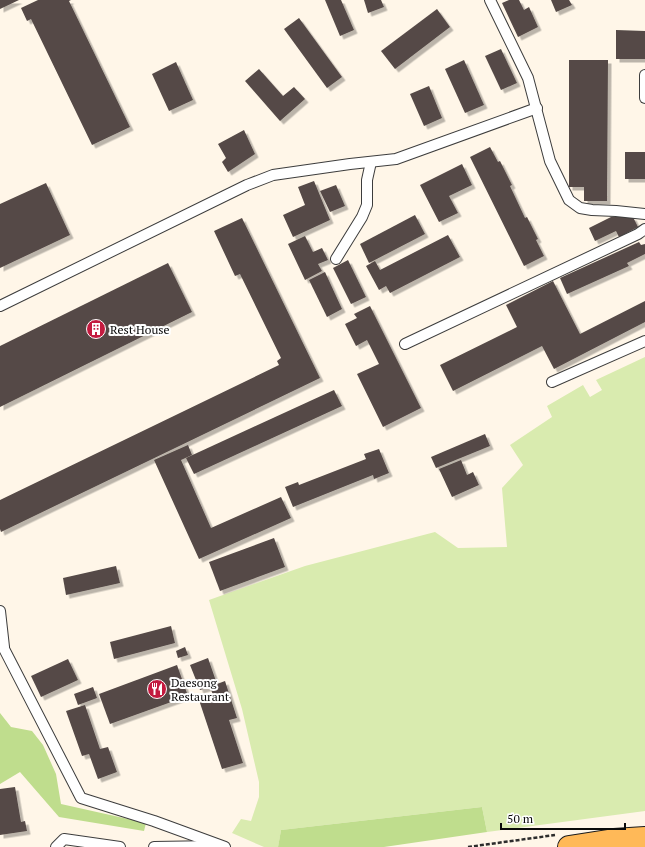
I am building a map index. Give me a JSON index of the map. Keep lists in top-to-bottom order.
{
  "places": {
    "building": ["Rest House"],
    "restaurant": ["Daesong Restaurant"]
  },
  "scale_bar": "50 m"
}
